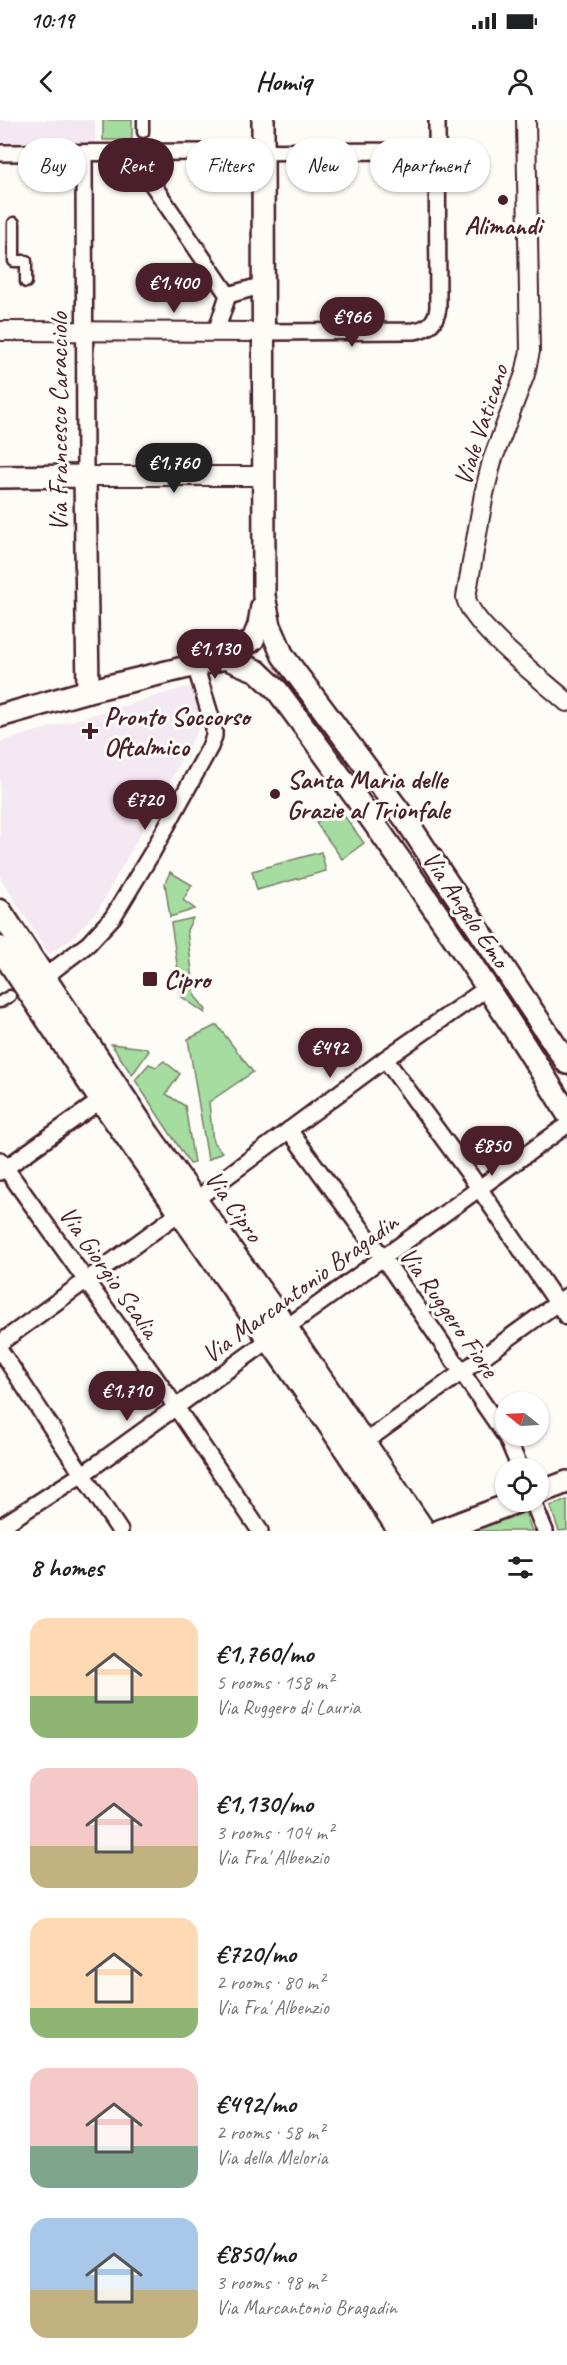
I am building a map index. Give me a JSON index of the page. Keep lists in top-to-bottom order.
{
  "streets": {
    "main road": ["Via Francesco Caracciolo", "Via Angelo Emo", "Via Cipro"],
    "street": [
      "Viale Vaticano",
      "Via Giorgio Scalia",
      "Via Marcantonio Bragadin",
      "Via Ruggero Fiore"
    ]
  },
  "crossings": [
    ["Via Cipro", "Via Marcantonio Bragadin"],
    ["Via Giorgio Scalia", "Via Marcantonio Bragadin"],
    ["Via Marcantonio Bragadin", "Via Ruggero Fiore"]
  ],
  "places": {
    "other": ["Alimandi", "Santa Maria delle Grazie al Trionfale"],
    "health": ["Pronto Soccorso Oftalmico"],
    "transit": ["Cipro"]
  },
  "north": "left",
  "page": {
    "status": "10:19",
    "header": "Homiq",
    "chip": [
      "Buy",
      "Rent",
      "Filters",
      "New",
      "Apartment"
    ],
    "price": [
      "€1,400",
      "€966",
      "€1,760",
      "€1,130",
      "€720",
      "€492",
      "€850",
      "€1,710"
    ],
    "heading": "8 homes",
    "list": [
      {
        "name": "€1,760/mo",
        "note": "5 rooms · 158 m² · Via Ruggero di Lauria"
      },
      {
        "name": "€1,130/mo",
        "note": "3 rooms · 104 m² · Via Fra' Albenzio"
      },
      {
        "name": "€720/mo",
        "note": "2 rooms · 80 m² · Via Fra' Albenzio"
      },
      {
        "name": "€492/mo",
        "note": "2 rooms · 58 m² · Via della Meloria"
      },
      {
        "name": "€850/mo",
        "note": "3 rooms · 98 m² · Via Marcantonio Bragadin"
      }
    ]
  }
}
